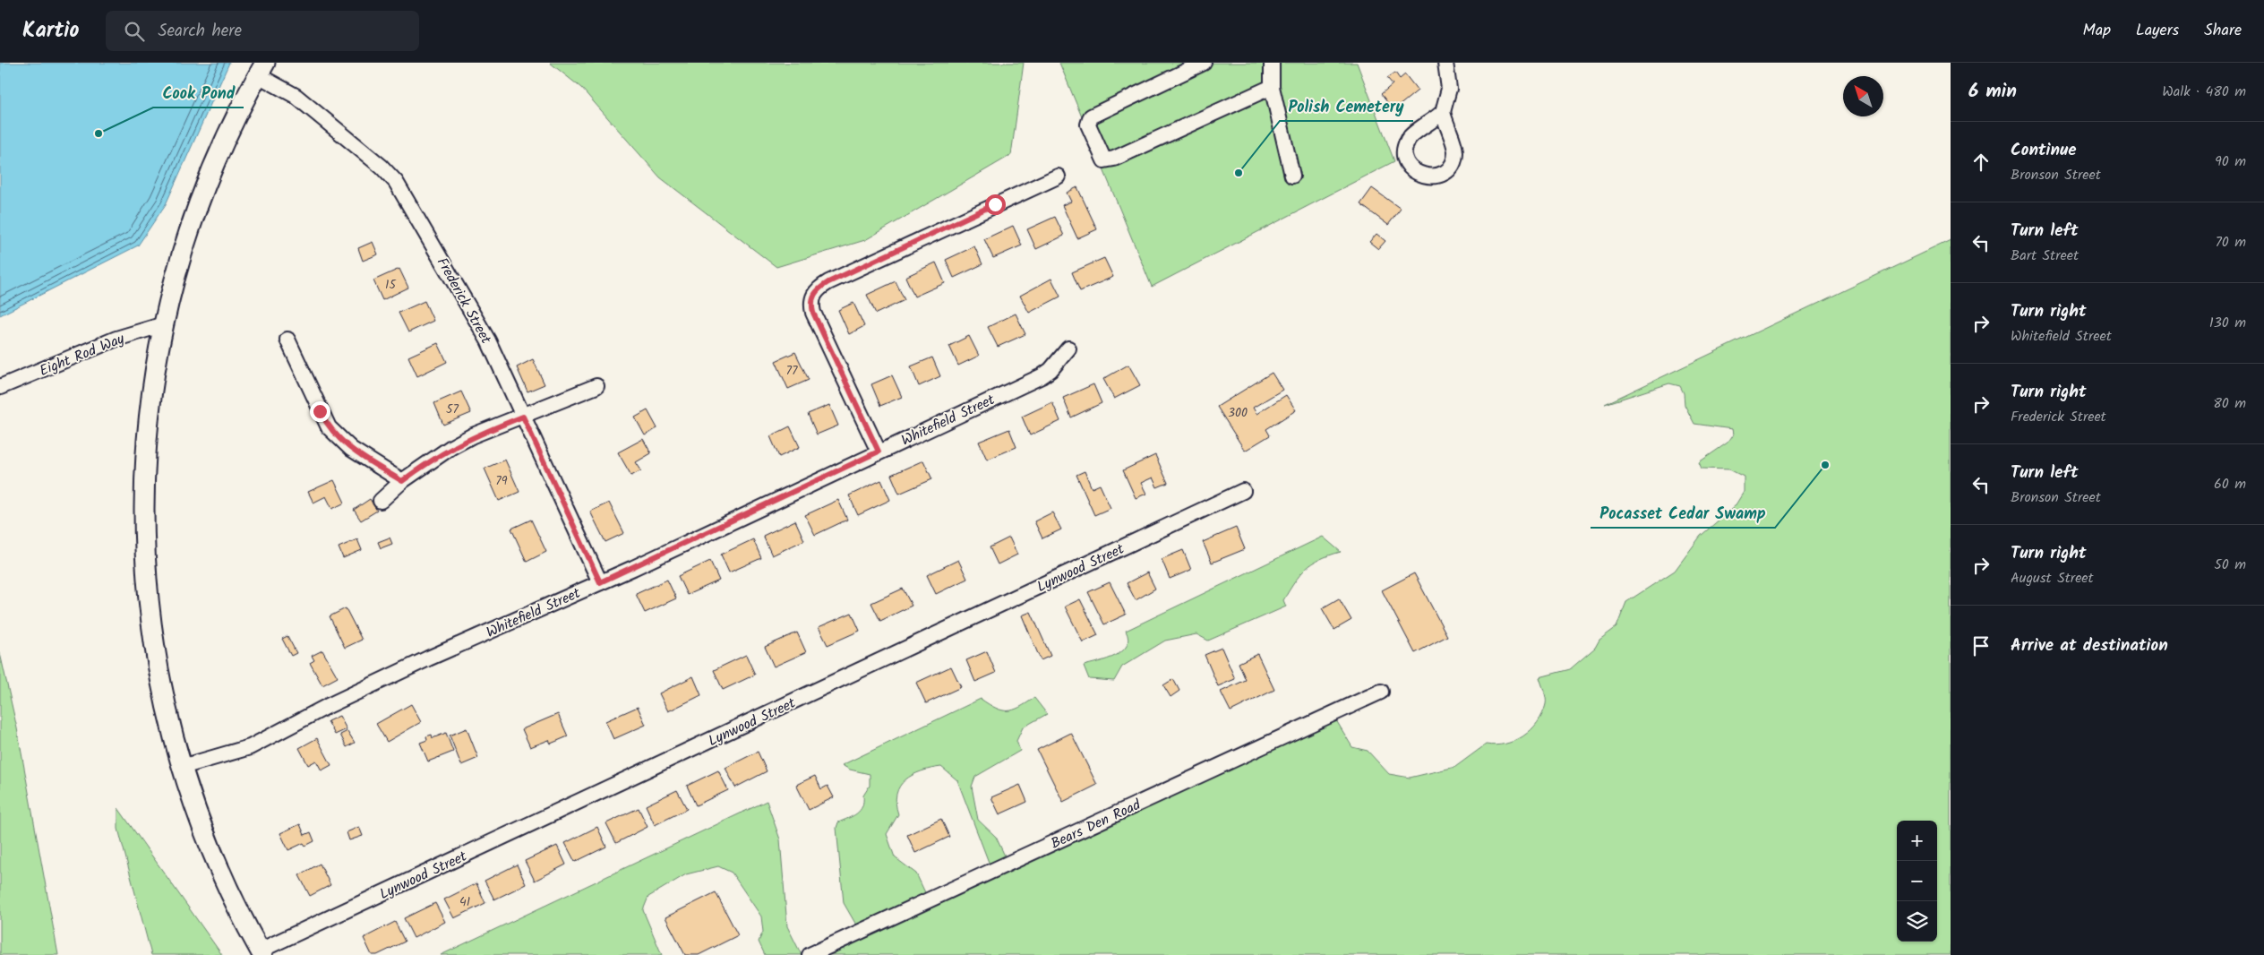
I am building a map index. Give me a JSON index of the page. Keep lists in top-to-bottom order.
{
  "streets": {
    "street": [
      "Frederick Street",
      "Eight Rod Way",
      "Whitefield Street",
      "Lynwood Street",
      "Bears Den Road"
    ]
  },
  "crossings": [
    ["Frederick Street", "Whitefield Street"]
  ],
  "places": ["Cook Pond", "Polish Cemetery", "Pocasset Cedar Swamp"],
  "house_numbers": [
    "15",
    "77",
    "57",
    "300",
    "79",
    "41"
  ],
  "north": "top left",
  "page": {
    "header": "Kartio",
    "search": "Search here",
    "nav": ["Map", "Layers", "Share"],
    "heading": ["6 min", "Walk · 480 m"],
    "list": [
      ["Continue", "Bronson Street", "90 m"],
      ["Turn left", "Bart Street", "70 m"],
      ["Turn right", "Whitefield Street", "130 m"],
      ["Turn right", "Frederick Street", "80 m"],
      ["Turn left", "Bronson Street", "60 m"],
      ["Turn right", "August Street", "50 m"],
      "Arrive at destination"
    ],
    "map_buttons": ["+", "−"]
  }
}
